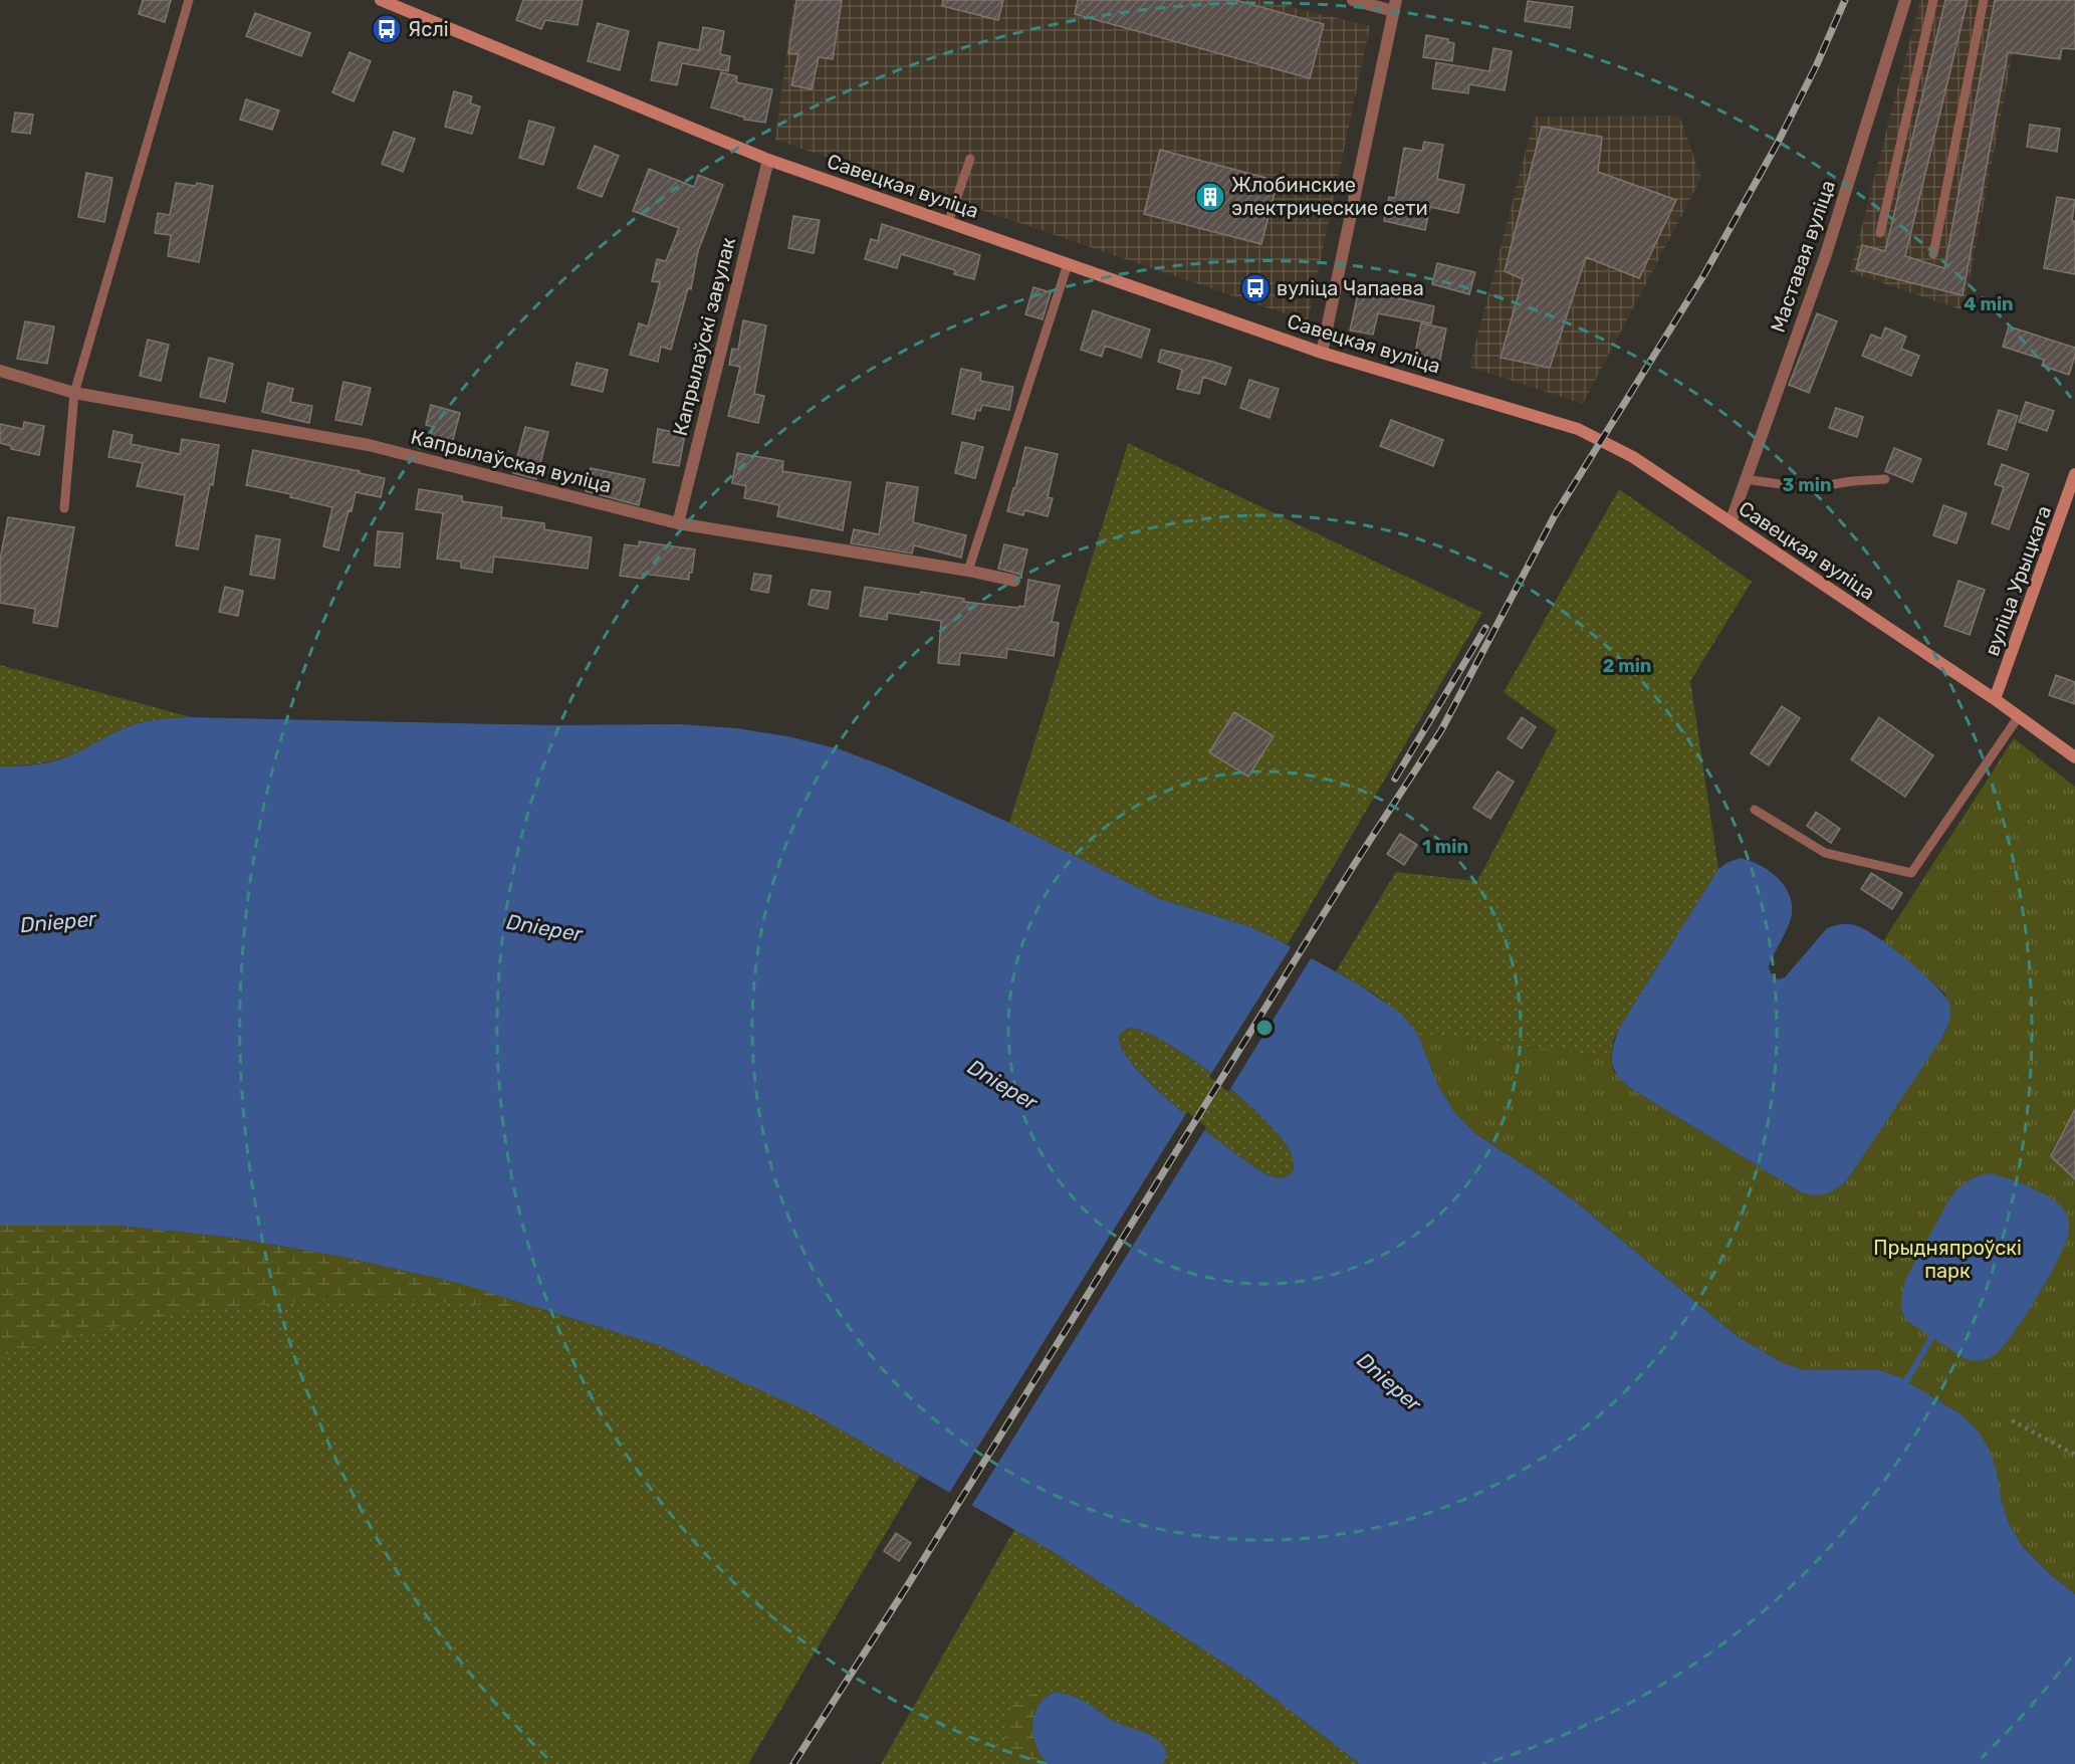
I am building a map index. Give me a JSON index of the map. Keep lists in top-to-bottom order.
{
  "streets": {
    "main road": ["Савецкая вуліца", "вуліца Урыцкага"],
    "street": ["Маставая вуліца", "Капрылаўскі завулак", "Капрылаўская вуліца"]
  },
  "crossings": [
    ["Савецкая вуліца", "Маставая вуліца"],
    ["Савецкая вуліца", "Капрылаўскі завулак"],
    ["Савецкая вуліца", "вуліца Урыцкага"],
    ["Капрылаўскі завулак", "Капрылаўская вуліца"]
  ],
  "water": ["Dnieper"],
  "parks": ["Прыдняпроўскі парк"],
  "places": {
    "bus stop": ["Яслі", "вуліца Чапаева"],
    "building": ["Жлобинские электрические сети"]
  },
  "rings": [
    "4 min",
    "3 min",
    "2 min",
    "1 min"
  ]
}
